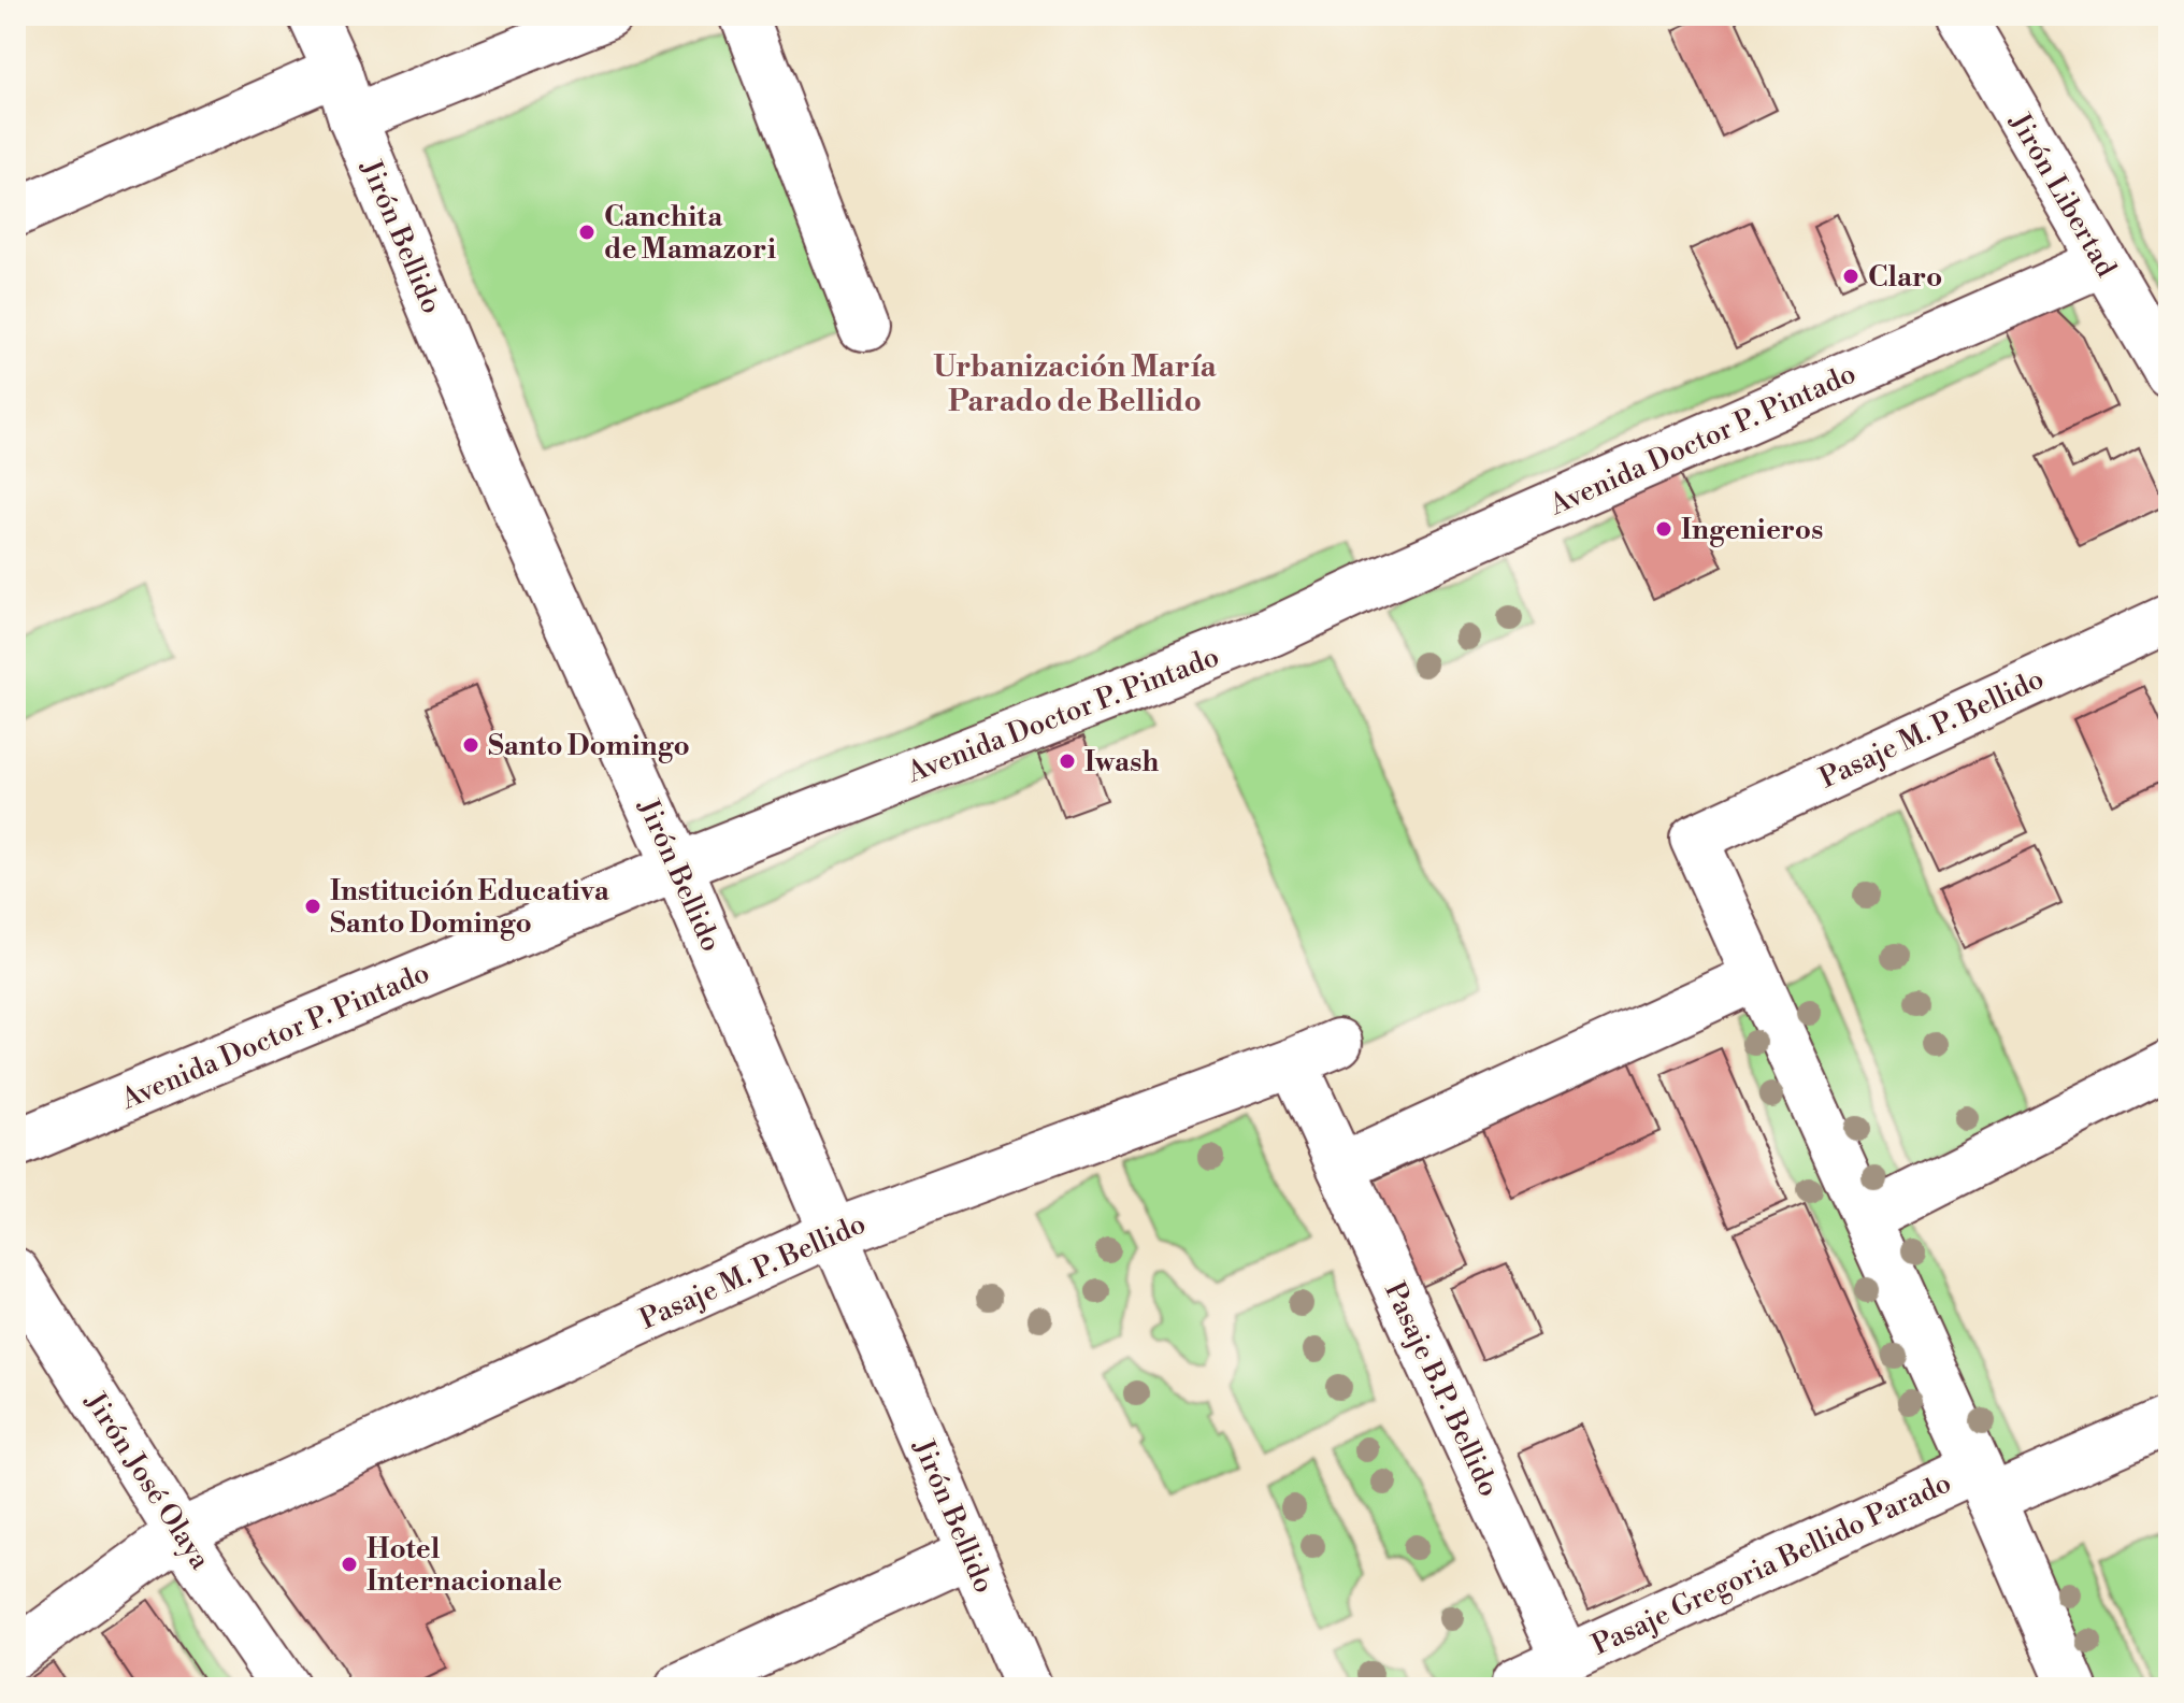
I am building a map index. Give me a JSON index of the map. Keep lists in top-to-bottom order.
{
  "streets": {
    "street": [
      "Jirón Libertad",
      "Jirón Bellido",
      "Avenida Doctor P. Pintado",
      "Pasaje M. P. Bellido",
      "Pasaje B.P. Bellido",
      "Jirón José Olaya",
      "Pasaje Gregoria Bellido Parado"
    ]
  },
  "crossings": [
    ["Jirón Libertad", "Avenida Doctor P. Pintado"],
    ["Jirón Bellido", "Avenida Doctor P. Pintado"],
    ["Jirón Bellido", "Pasaje M. P. Bellido"],
    ["Pasaje M. P. Bellido", "Pasaje B.P. Bellido"],
    ["Pasaje M. P. Bellido", "Jirón José Olaya"],
    ["Pasaje B.P. Bellido", "Pasaje Gregoria Bellido Parado"]
  ],
  "districts": ["Urbanización María Parado de Bellido"],
  "places": [
    "Canchita de Mamazori",
    "Claro",
    "Ingenieros",
    "Santo Domingo",
    "Iwash",
    "Institución Educativa Santo Domingo",
    "Hotel Internacionale"
  ]
}
